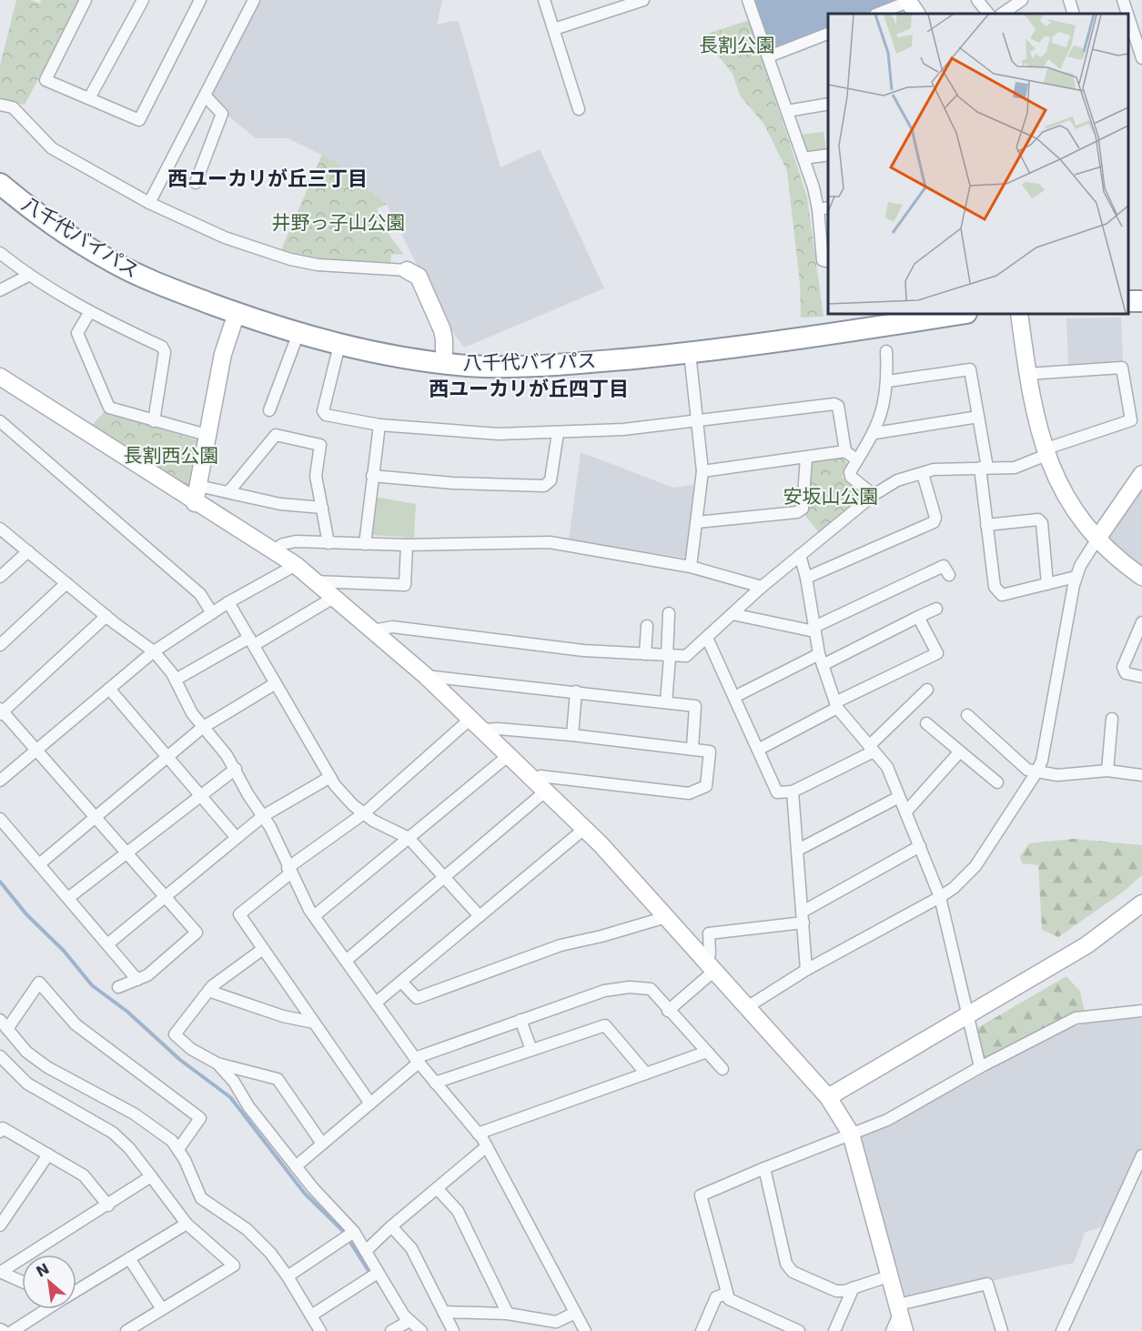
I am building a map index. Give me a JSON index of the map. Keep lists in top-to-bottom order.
{
  "streets": {
    "highway": ["八千代バイパス"]
  },
  "districts": ["西ユーカリが丘三丁目", "西ユーカリが丘四丁目"],
  "parks": [
    "長割公園",
    "井野っ子山公園",
    "長割西公園",
    "安坂山公園"
  ],
  "north": "top left"
}
